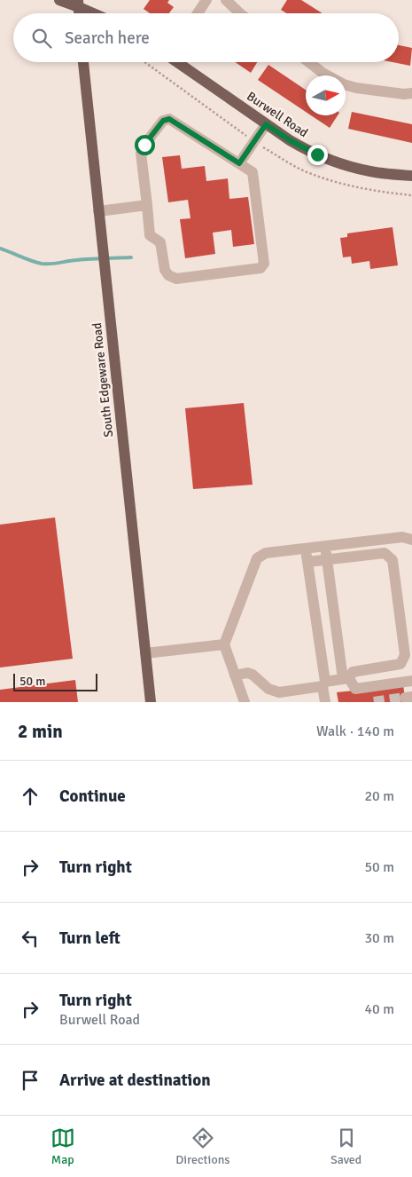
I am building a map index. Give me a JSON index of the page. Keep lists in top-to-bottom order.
{
  "streets": {
    "main road": ["Burwell Road", "South Edgeware Road"]
  },
  "scale_bar": "50 m",
  "north": "right",
  "page": {
    "search": "Search here",
    "scale": "50 m",
    "heading": ["2 min", "Walk · 140 m"],
    "list": [
      ["Continue", "20 m"],
      ["Turn right", "50 m"],
      ["Turn left", "30 m"],
      ["Turn right", "Burwell Road", "40 m"],
      "Arrive at destination"
    ],
    "nav": ["Map", "Directions", "Saved"]
  }
}
